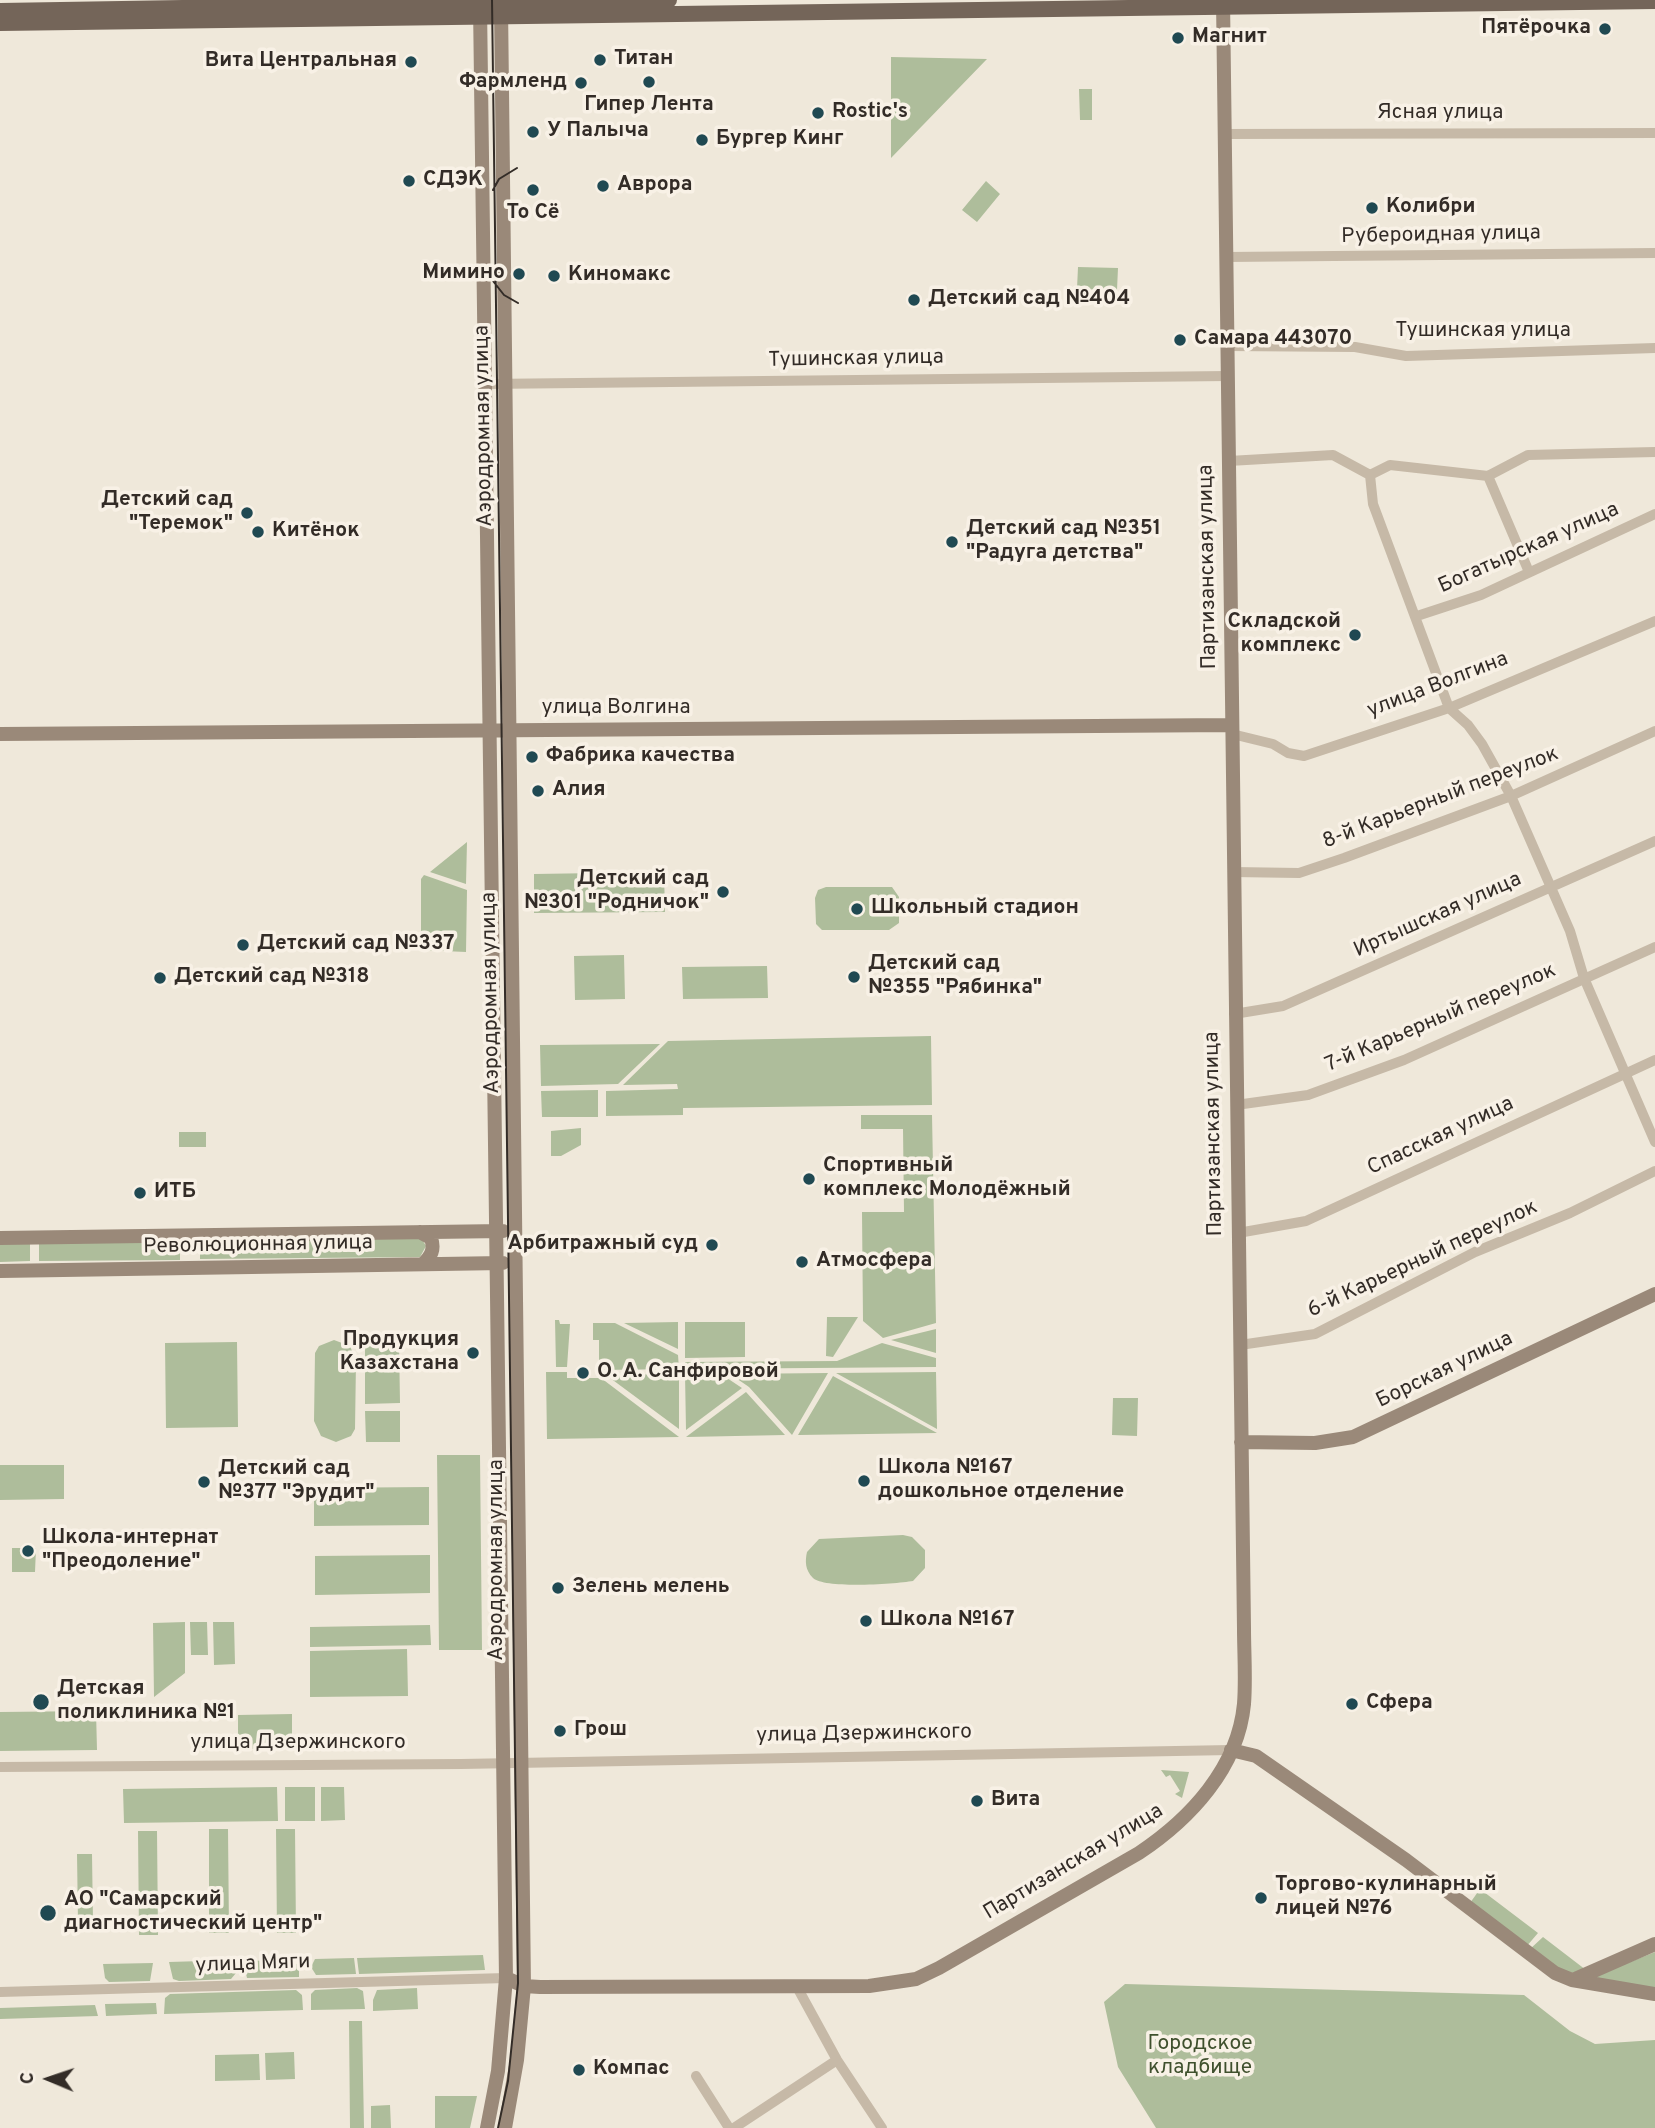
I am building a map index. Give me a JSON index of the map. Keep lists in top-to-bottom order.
{
  "streets": {
    "street": [
      "Ясная улица",
      "Рубероидная улица",
      "Тушинская улица",
      "Аэродромная улица",
      "Богатырская улица",
      "Партизанская улица",
      "улица Волгина",
      "8-й Карьерный переулок",
      "Иртышская улица",
      "7-й Карьерный переулок",
      "Спасская улица",
      "Революционная улица",
      "6-й Карьерный переулок",
      "Борская улица",
      "улица Дзержинского",
      "улица Мяги"
    ]
  },
  "crossings": [
    ["Ясная улица", "Партизанская улица"],
    ["Рубероидная улица", "Партизанская улица"],
    ["Тушинская улица", "Аэродромная улица"],
    ["Тушинская улица", "Партизанская улица"],
    ["Аэродромная улица", "Партизанская улица"],
    ["Аэродромная улица", "улица Волгина"],
    ["Аэродромная улица", "Революционная улица"],
    ["Аэродромная улица", "улица Дзержинского"],
    ["Аэродромная улица", "улица Мяги"],
    ["Партизанская улица", "улица Волгина"],
    ["Партизанская улица", "8-й Карьерный переулок"],
    ["Партизанская улица", "Иртышская улица"],
    ["Партизанская улица", "7-й Карьерный переулок"],
    ["Партизанская улица", "Спасская улица"],
    ["Партизанская улица", "6-й Карьерный переулок"],
    ["Партизанская улица", "Борская улица"],
    ["Партизанская улица", "улица Дзержинского"],
    ["Партизанская улица", "улица Мяги"]
  ],
  "parks": ["Городское кладбище"],
  "places": [
    "Пятёрочка",
    "Магнит",
    "Титан",
    "Вита Центральная",
    "Гипер Лента",
    "Фармленд",
    "Rostic's",
    "У Палыча",
    "Бургер Кинг",
    "СДЭК",
    "Аврора",
    "То Сё",
    "Колибри",
    "Мимино",
    "Киномакс",
    "Детский сад №404",
    "Самара 443070",
    "Детский сад \"Теремок\"",
    "Китёнок",
    "Детский сад №351 \"Радуга детства\"",
    "Складской комплекс",
    "Фабрика качества",
    "Алия",
    "Детский сад №301 \"Родничок\"",
    "Школьный стадион",
    "Детский сад №337",
    "Детский сад №355 \"Рябинка\"",
    "Детский сад №318",
    "Спортивный комплекс Молодёжный",
    "ИТБ",
    "Арбитражный суд",
    "Атмосфера",
    "Продукция Казахстана",
    "О. А. Санфировой",
    "Школа №167 дошкольное отделение",
    "Детский сад №377 \"Эрудит\"",
    "Школа-интернат \"Преодоление\"",
    "Зелень мелень",
    "Школа №167",
    "Детская поликлиника №1",
    "Сфера",
    "Грош",
    "Вита",
    "Торгово-кулинарный лицей №76",
    "АО \"Самарский диагностический центр\"",
    "Компас"
  ],
  "north": "left"
}
